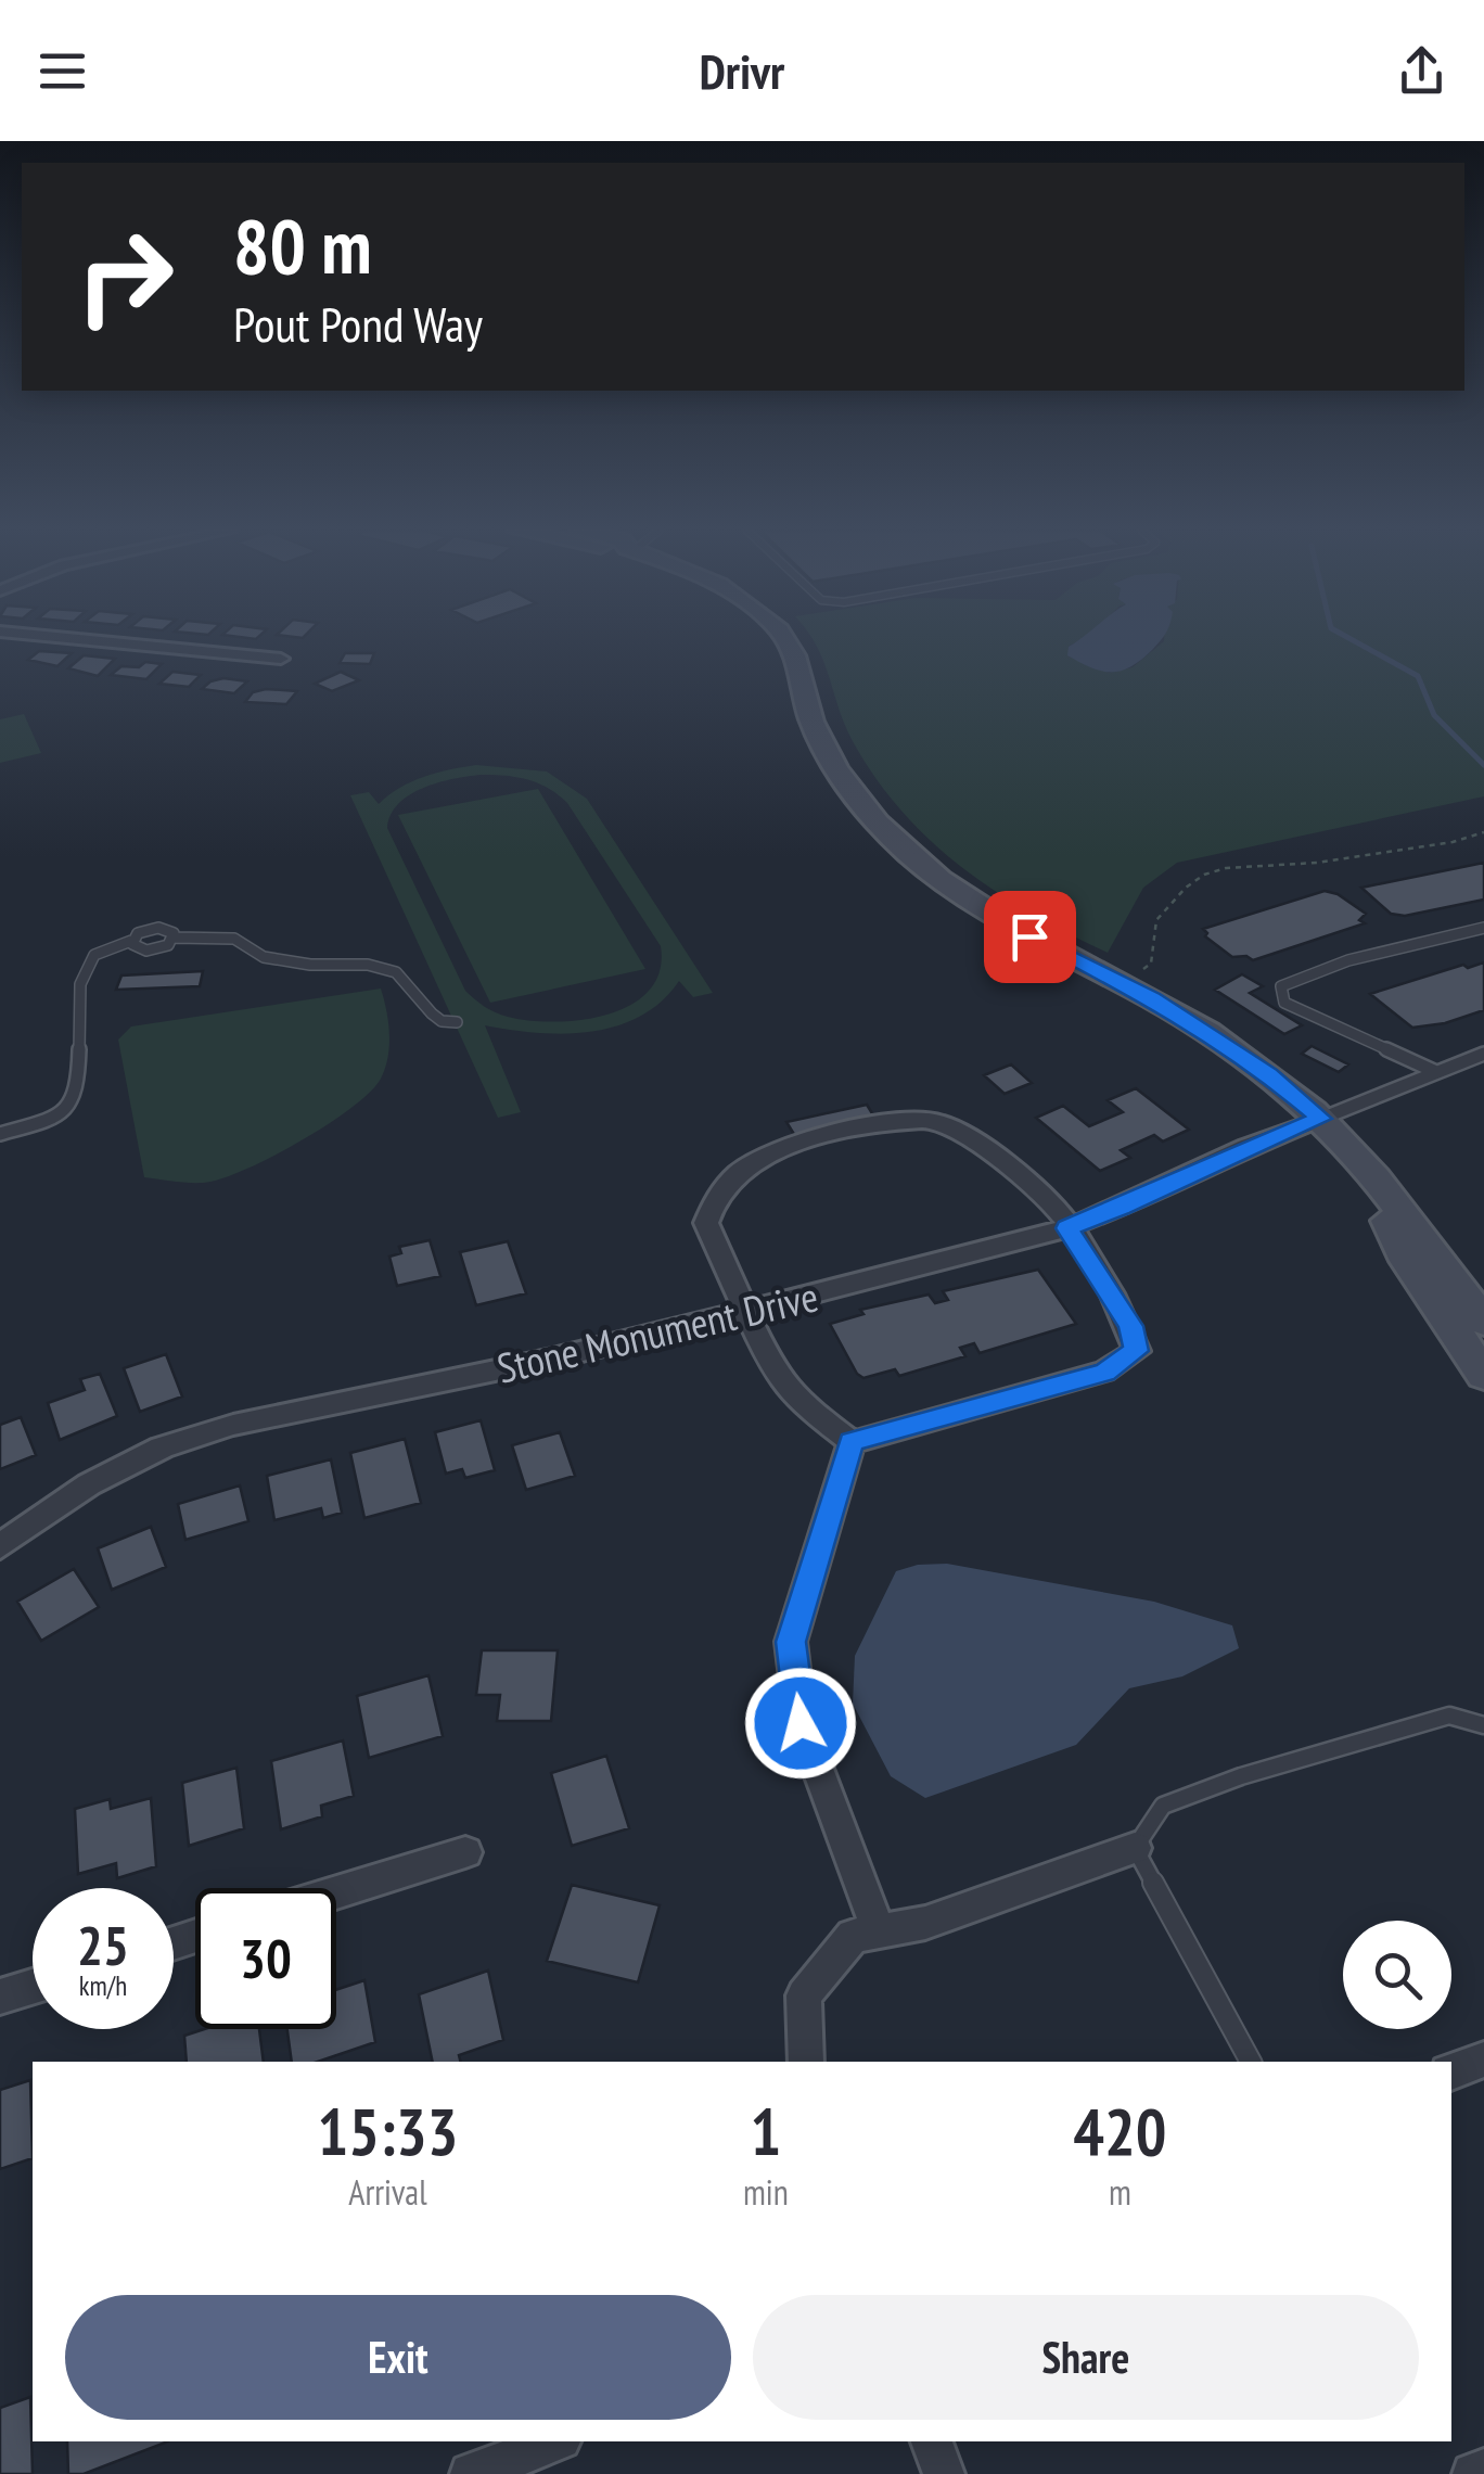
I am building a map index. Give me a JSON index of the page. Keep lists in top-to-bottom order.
{
  "streets": {
    "street": ["Stone Monument Drive"]
  },
  "page": {
    "header": "Drivr",
    "turn": ["80 m", "Pout Pond Way"],
    "speed": "25 km/h",
    "limit": "30",
    "eta": [
      "15:33",
      "Arrival",
      "1",
      "min",
      "420",
      "m"
    ],
    "buttons": ["Exit", "Share"]
  }
}
